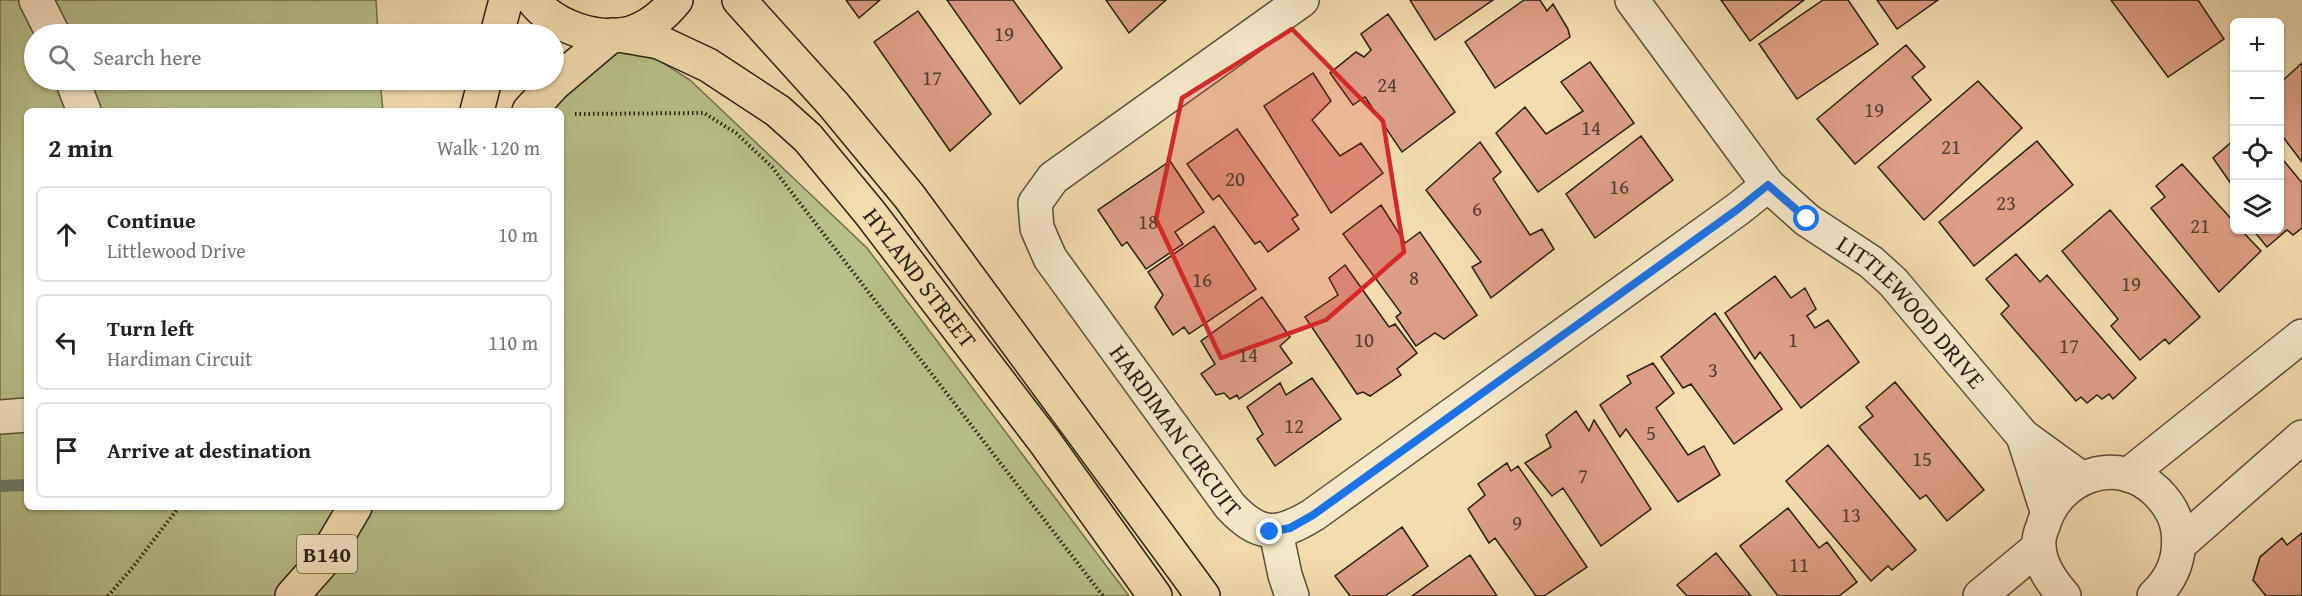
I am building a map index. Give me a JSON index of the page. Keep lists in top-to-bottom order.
{
  "streets": {
    "main road": ["HYLAND STREET", "B140"],
    "street": ["LITTLEWOOD DRIVE", "HARDIMAN CIRCUIT"]
  },
  "house_numbers": [
    "19",
    "17",
    "24",
    "19",
    "14",
    "21",
    "20",
    "16",
    "23",
    "6",
    "18",
    "21",
    "8",
    "16",
    "19",
    "10",
    "1",
    "17",
    "14",
    "3",
    "12",
    "5",
    "15",
    "7",
    "13",
    "9",
    "11"
  ],
  "page": {
    "map_buttons": ["+", "−"],
    "search": "Search here",
    "heading": ["2 min", "Walk · 120 m"],
    "list": [
      ["Continue", "Littlewood Drive", "10 m"],
      ["Turn left", "Hardiman Circuit", "110 m"],
      "Arrive at destination"
    ]
  }
}
